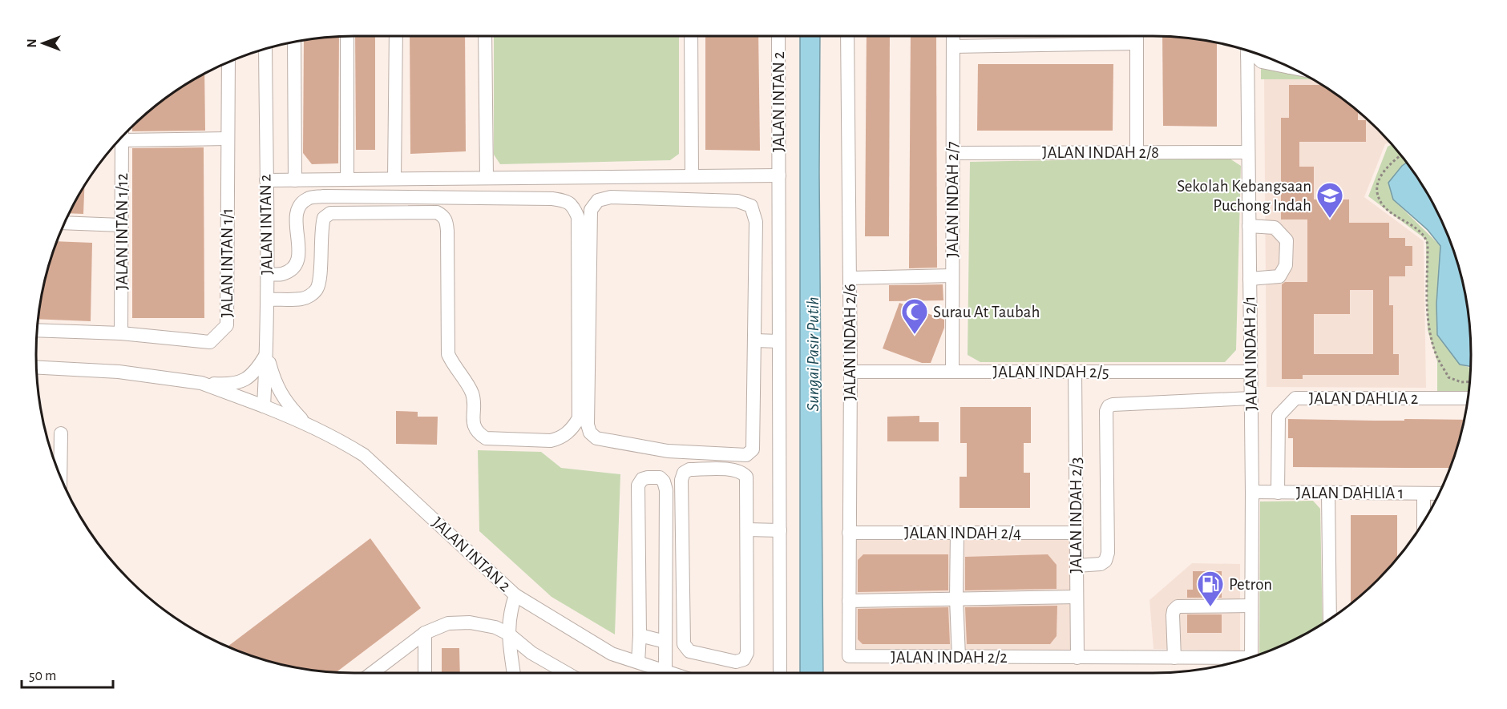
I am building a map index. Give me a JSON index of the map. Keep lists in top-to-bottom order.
{
  "streets": {
    "street": [
      "JALAN INTAN 2",
      "JALAN INDAH 2/8",
      "JALAN INDAH 2/7",
      "JALAN INTAN 1/12",
      "JALAN INTAN 1/1",
      "JALAN INDAH 2/6",
      "JALAN INDAH 2/1",
      "JALAN INDAH 2/5",
      "JALAN DAHLIA 2",
      "JALAN DAHLIA 1",
      "JALAN INDAH 2/3",
      "JALAN INDAH 2/4",
      "JALAN INDAH 2/2"
    ]
  },
  "crossings": [
    ["JALAN INDAH 2/8", "JALAN INDAH 2/7"],
    ["JALAN INDAH 2/8", "JALAN INDAH 2/1"],
    ["JALAN INDAH 2/7", "JALAN INDAH 2/5"],
    ["JALAN INTAN 1/12", "JALAN INTAN 1/1"],
    ["JALAN INDAH 2/6", "JALAN INDAH 2/5"],
    ["JALAN INDAH 2/6", "JALAN INDAH 2/4"],
    ["JALAN INDAH 2/6", "JALAN INDAH 2/2"],
    ["JALAN INDAH 2/1", "JALAN INDAH 2/5"],
    ["JALAN INDAH 2/1", "JALAN DAHLIA 1"],
    ["JALAN INDAH 2/5", "JALAN INDAH 2/3"],
    ["JALAN DAHLIA 2", "JALAN DAHLIA 1"],
    ["JALAN INDAH 2/3", "JALAN INDAH 2/4"],
    ["JALAN INDAH 2/3", "JALAN INDAH 2/2"]
  ],
  "water": ["Sungai Pasir Putih"],
  "places": {
    "school or university": ["Sekolah Kebangsaan Puchong Indah"],
    "mosque": ["Surau At Taubah"],
    "fuel station": ["Petron"]
  },
  "scale_bar": "50 m",
  "north": "left"
}
